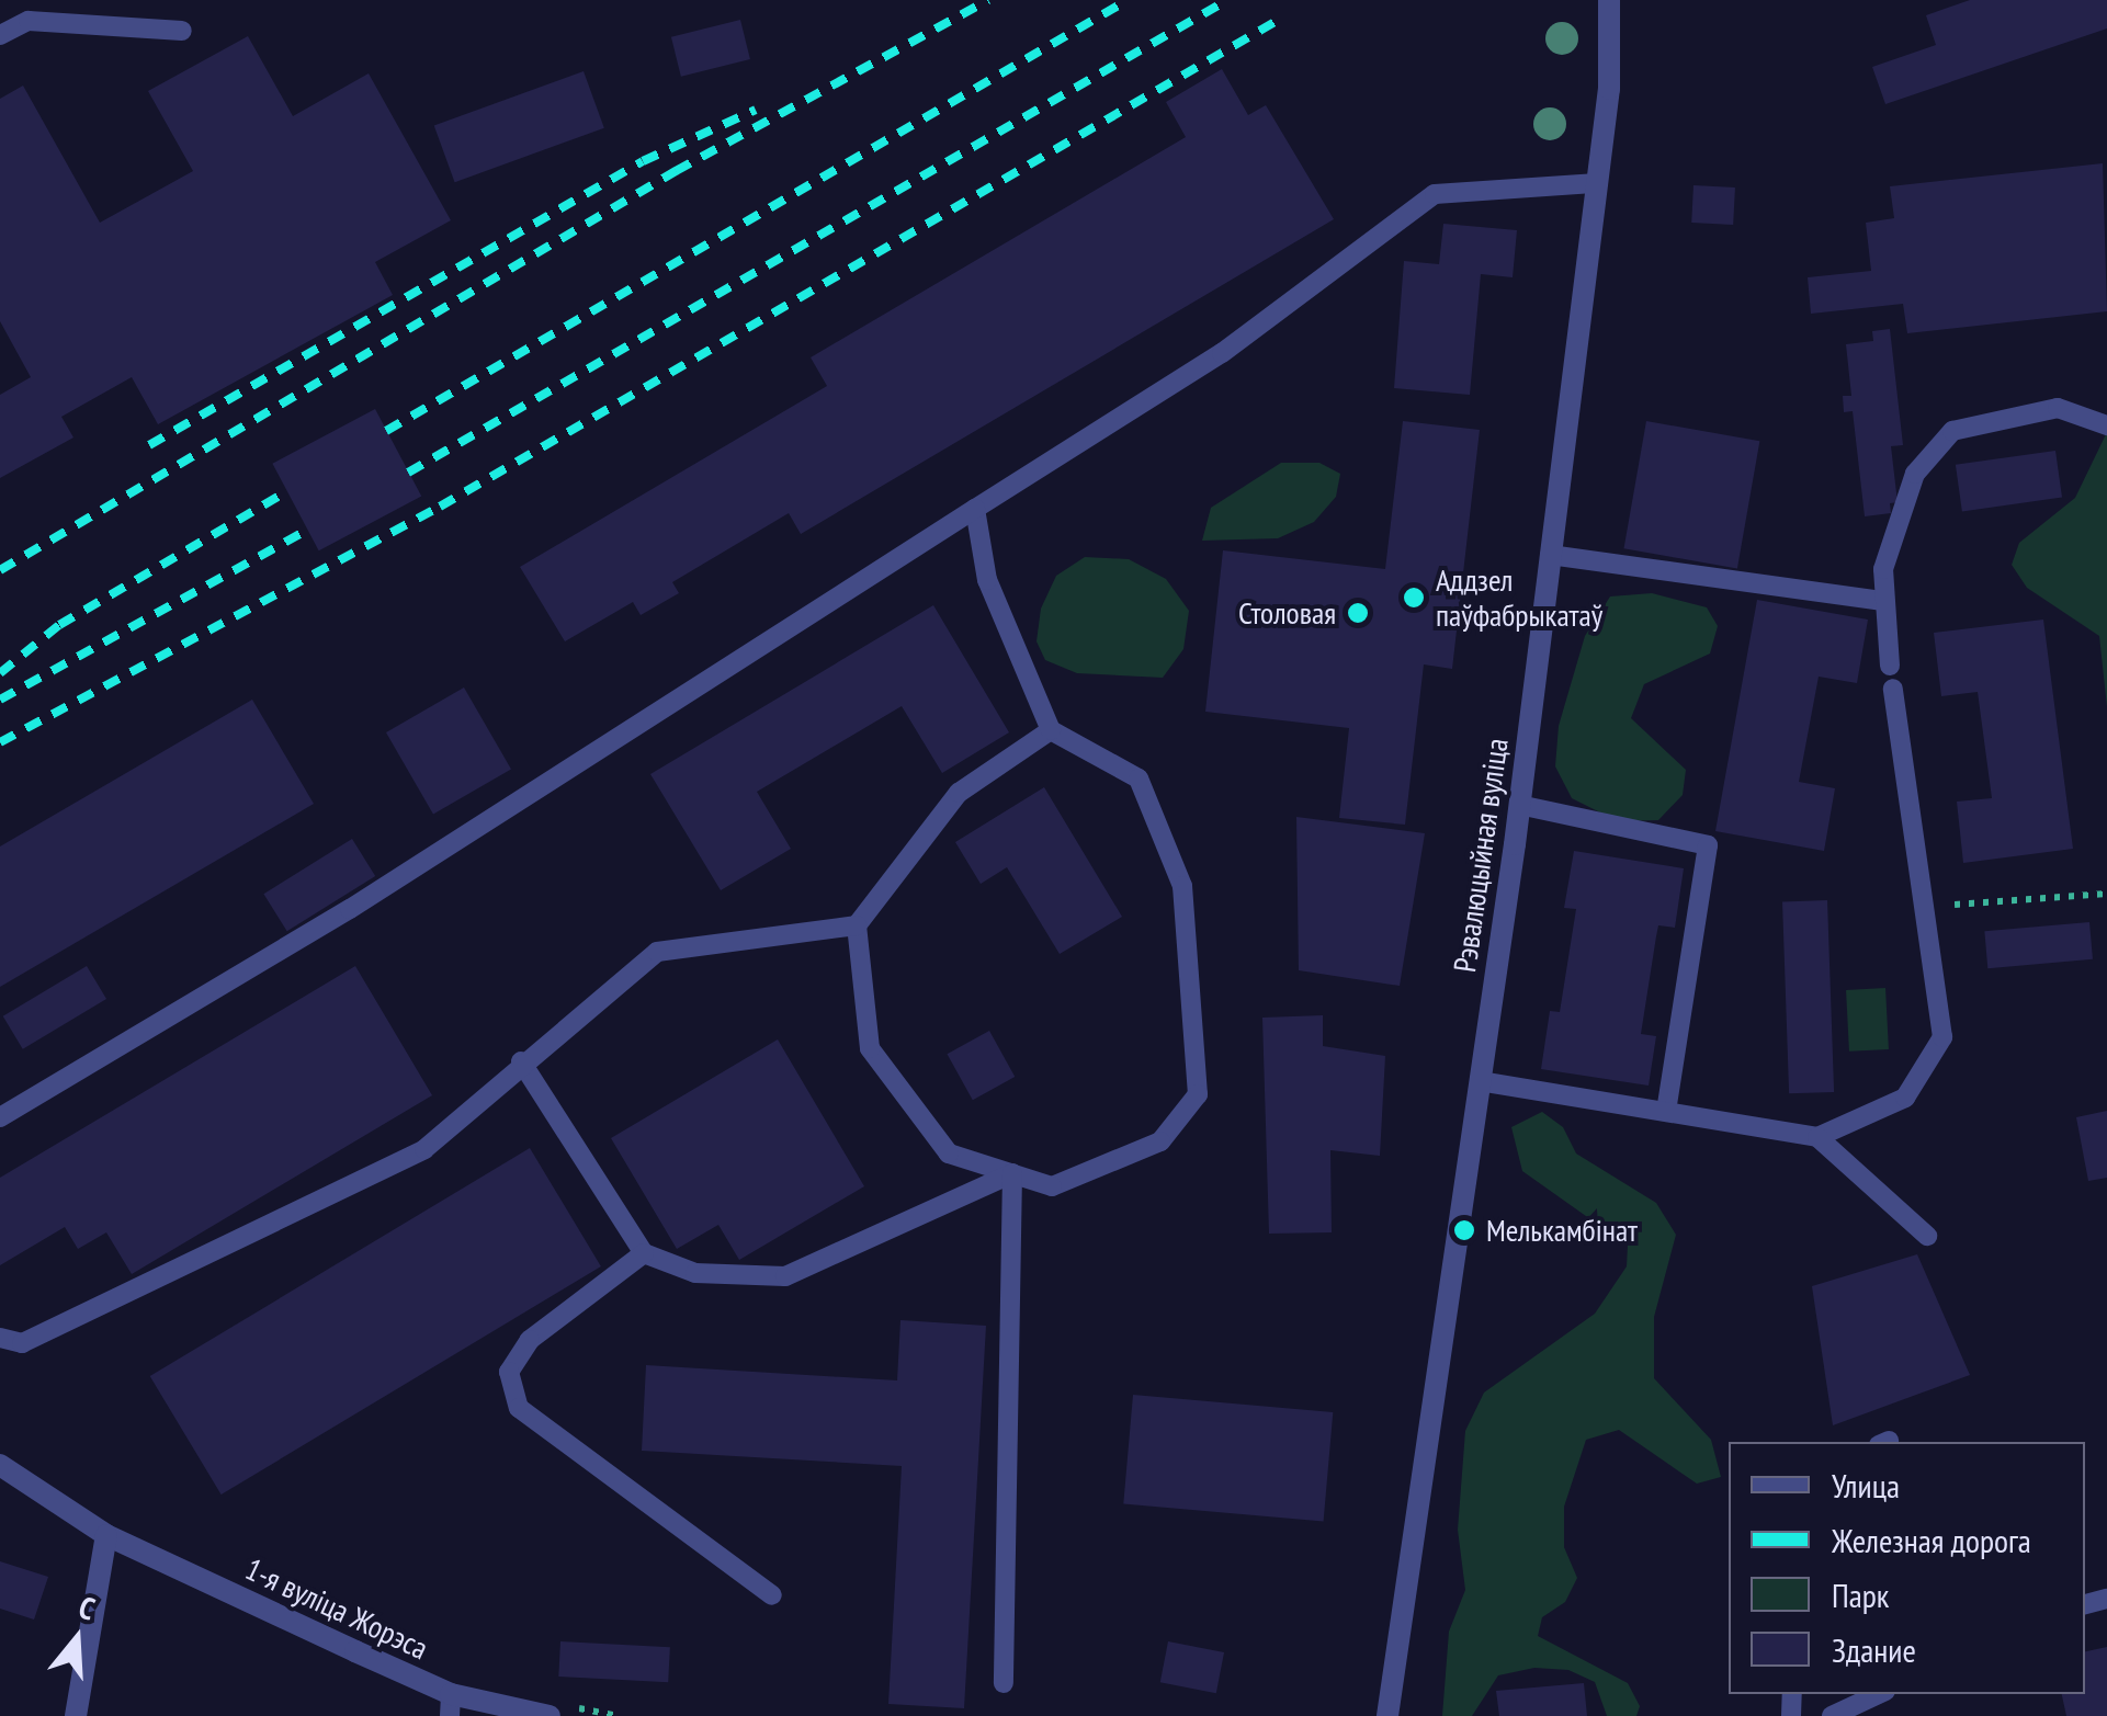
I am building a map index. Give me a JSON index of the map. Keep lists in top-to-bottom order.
{
  "streets": {
    "street": ["Рэвалюцыйная вуліца", "1-я вуліца Жорэса"]
  },
  "places": ["Аддзел паўфабрыкатаў", "Столовая", "Мелькамбінат"],
  "legend": [
    "Улица",
    "Железная дорога",
    "Парк",
    "Здание"
  ],
  "north": "top"
}
